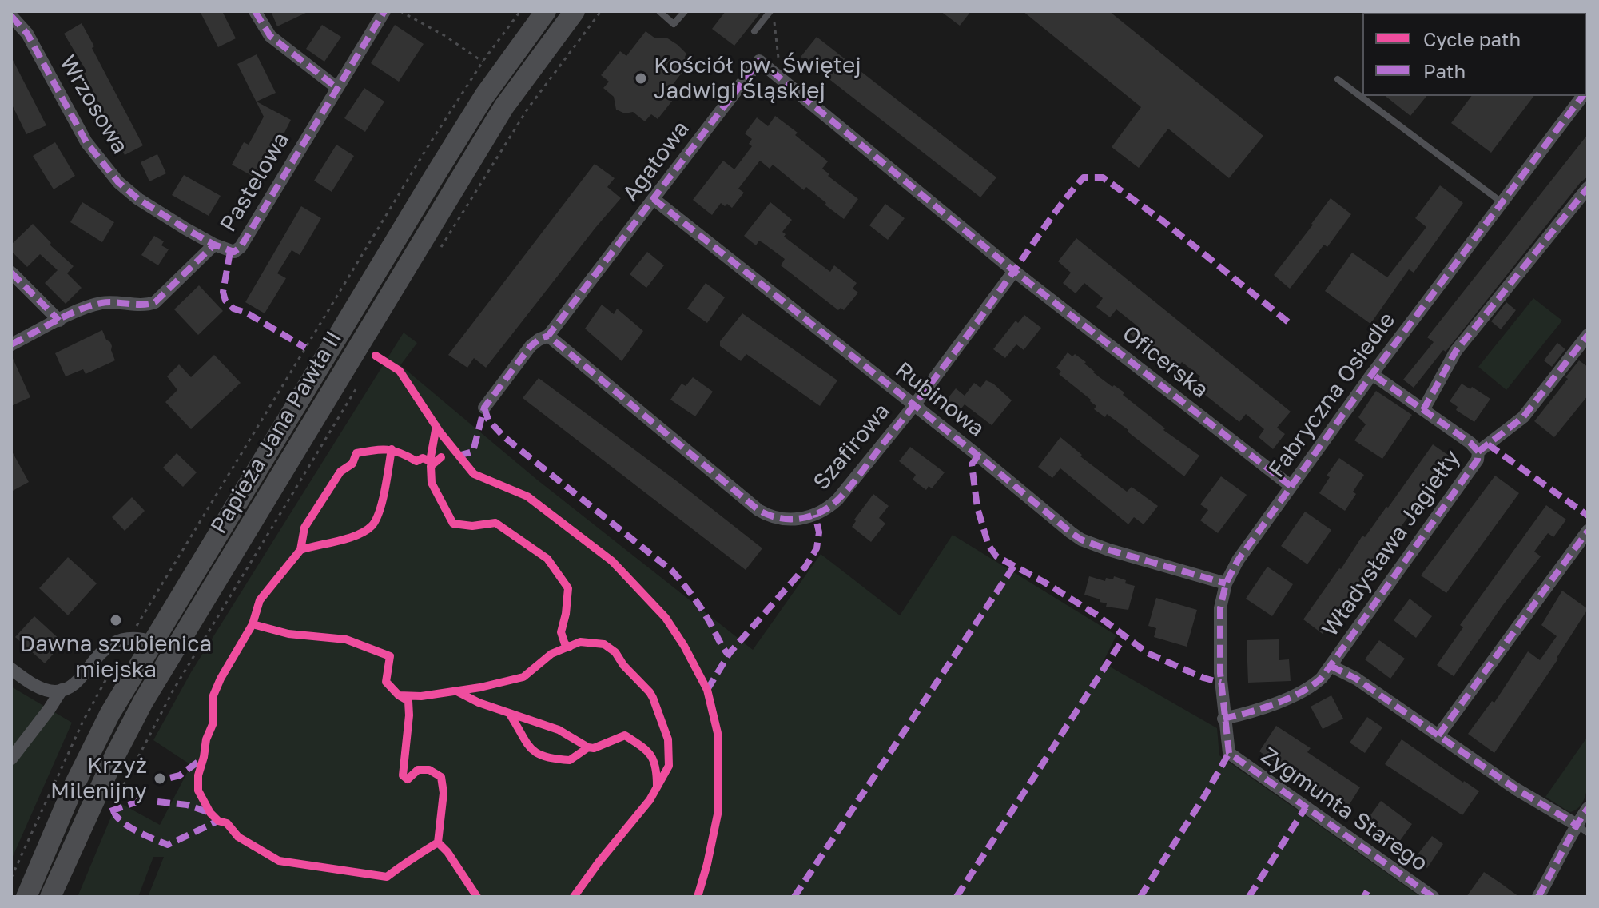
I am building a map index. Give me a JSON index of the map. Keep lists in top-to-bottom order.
{
  "streets": {
    "main road": ["Papieża Jana Pawła II"],
    "street": [
      "Wrzosowa",
      "Agatowa",
      "Pastelowa",
      "Oficerska",
      "Fabryczna Osiedle",
      "Rubinowa",
      "Szafirowa",
      "Władysława Jagiełły",
      "Zygmunta Starego"
    ]
  },
  "crossings": [
    ["Wrzosowa", "Pastelowa"],
    ["Agatowa", "Oficerska"],
    ["Agatowa", "Rubinowa"],
    ["Agatowa", "Szafirowa"],
    ["Oficerska", "Fabryczna Osiedle"],
    ["Oficerska", "Szafirowa"],
    ["Fabryczna Osiedle", "Rubinowa"],
    ["Fabryczna Osiedle", "Władysława Jagiełły"],
    ["Fabryczna Osiedle", "Zygmunta Starego"],
    ["Rubinowa", "Szafirowa"]
  ],
  "places": ["Kościół pw. Świętej Jadwigi Śląskiej", "Dawna szubienica miejska", "Krzyż Milenijny"],
  "legend": ["Cycle path", "Path"]
}
